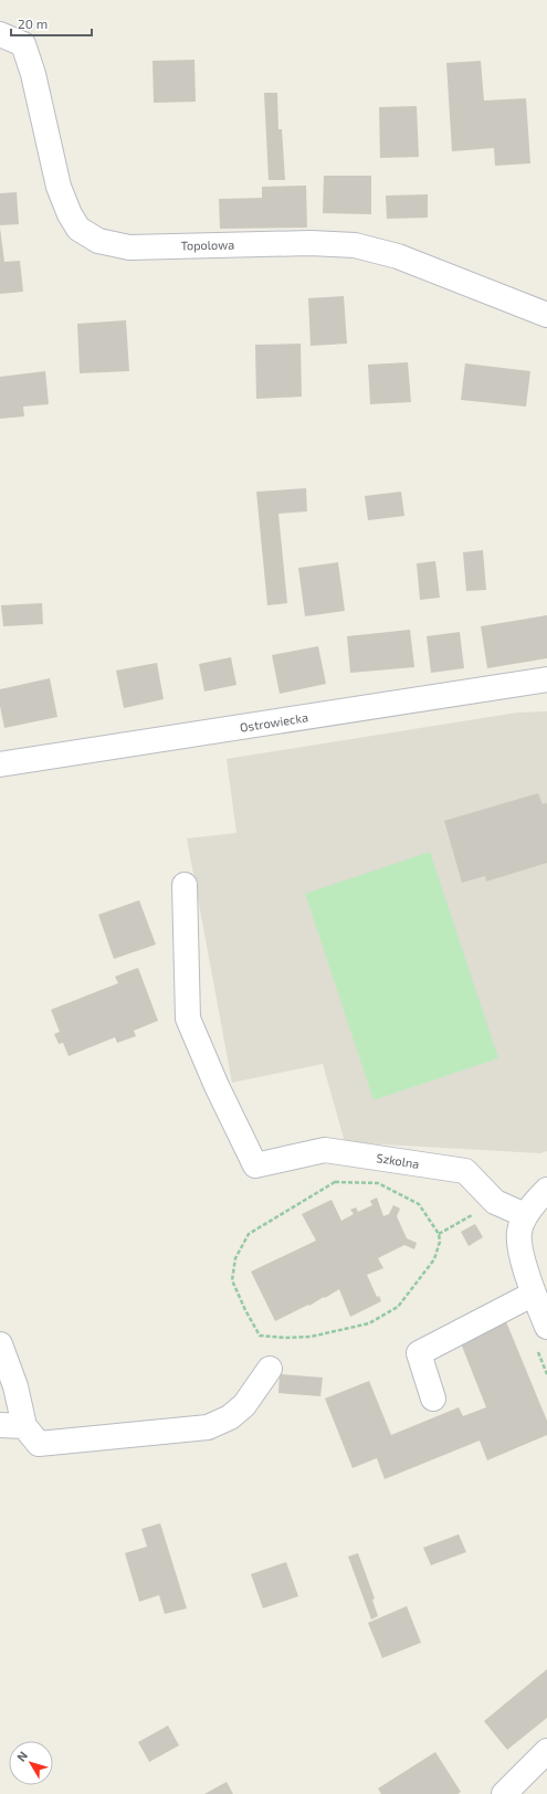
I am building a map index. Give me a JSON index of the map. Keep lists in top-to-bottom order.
{
  "streets": {
    "street": ["Topolowa", "Ostrowiecka", "Szkolna"]
  },
  "scale_bar": "20 m",
  "north": "top left"
}
